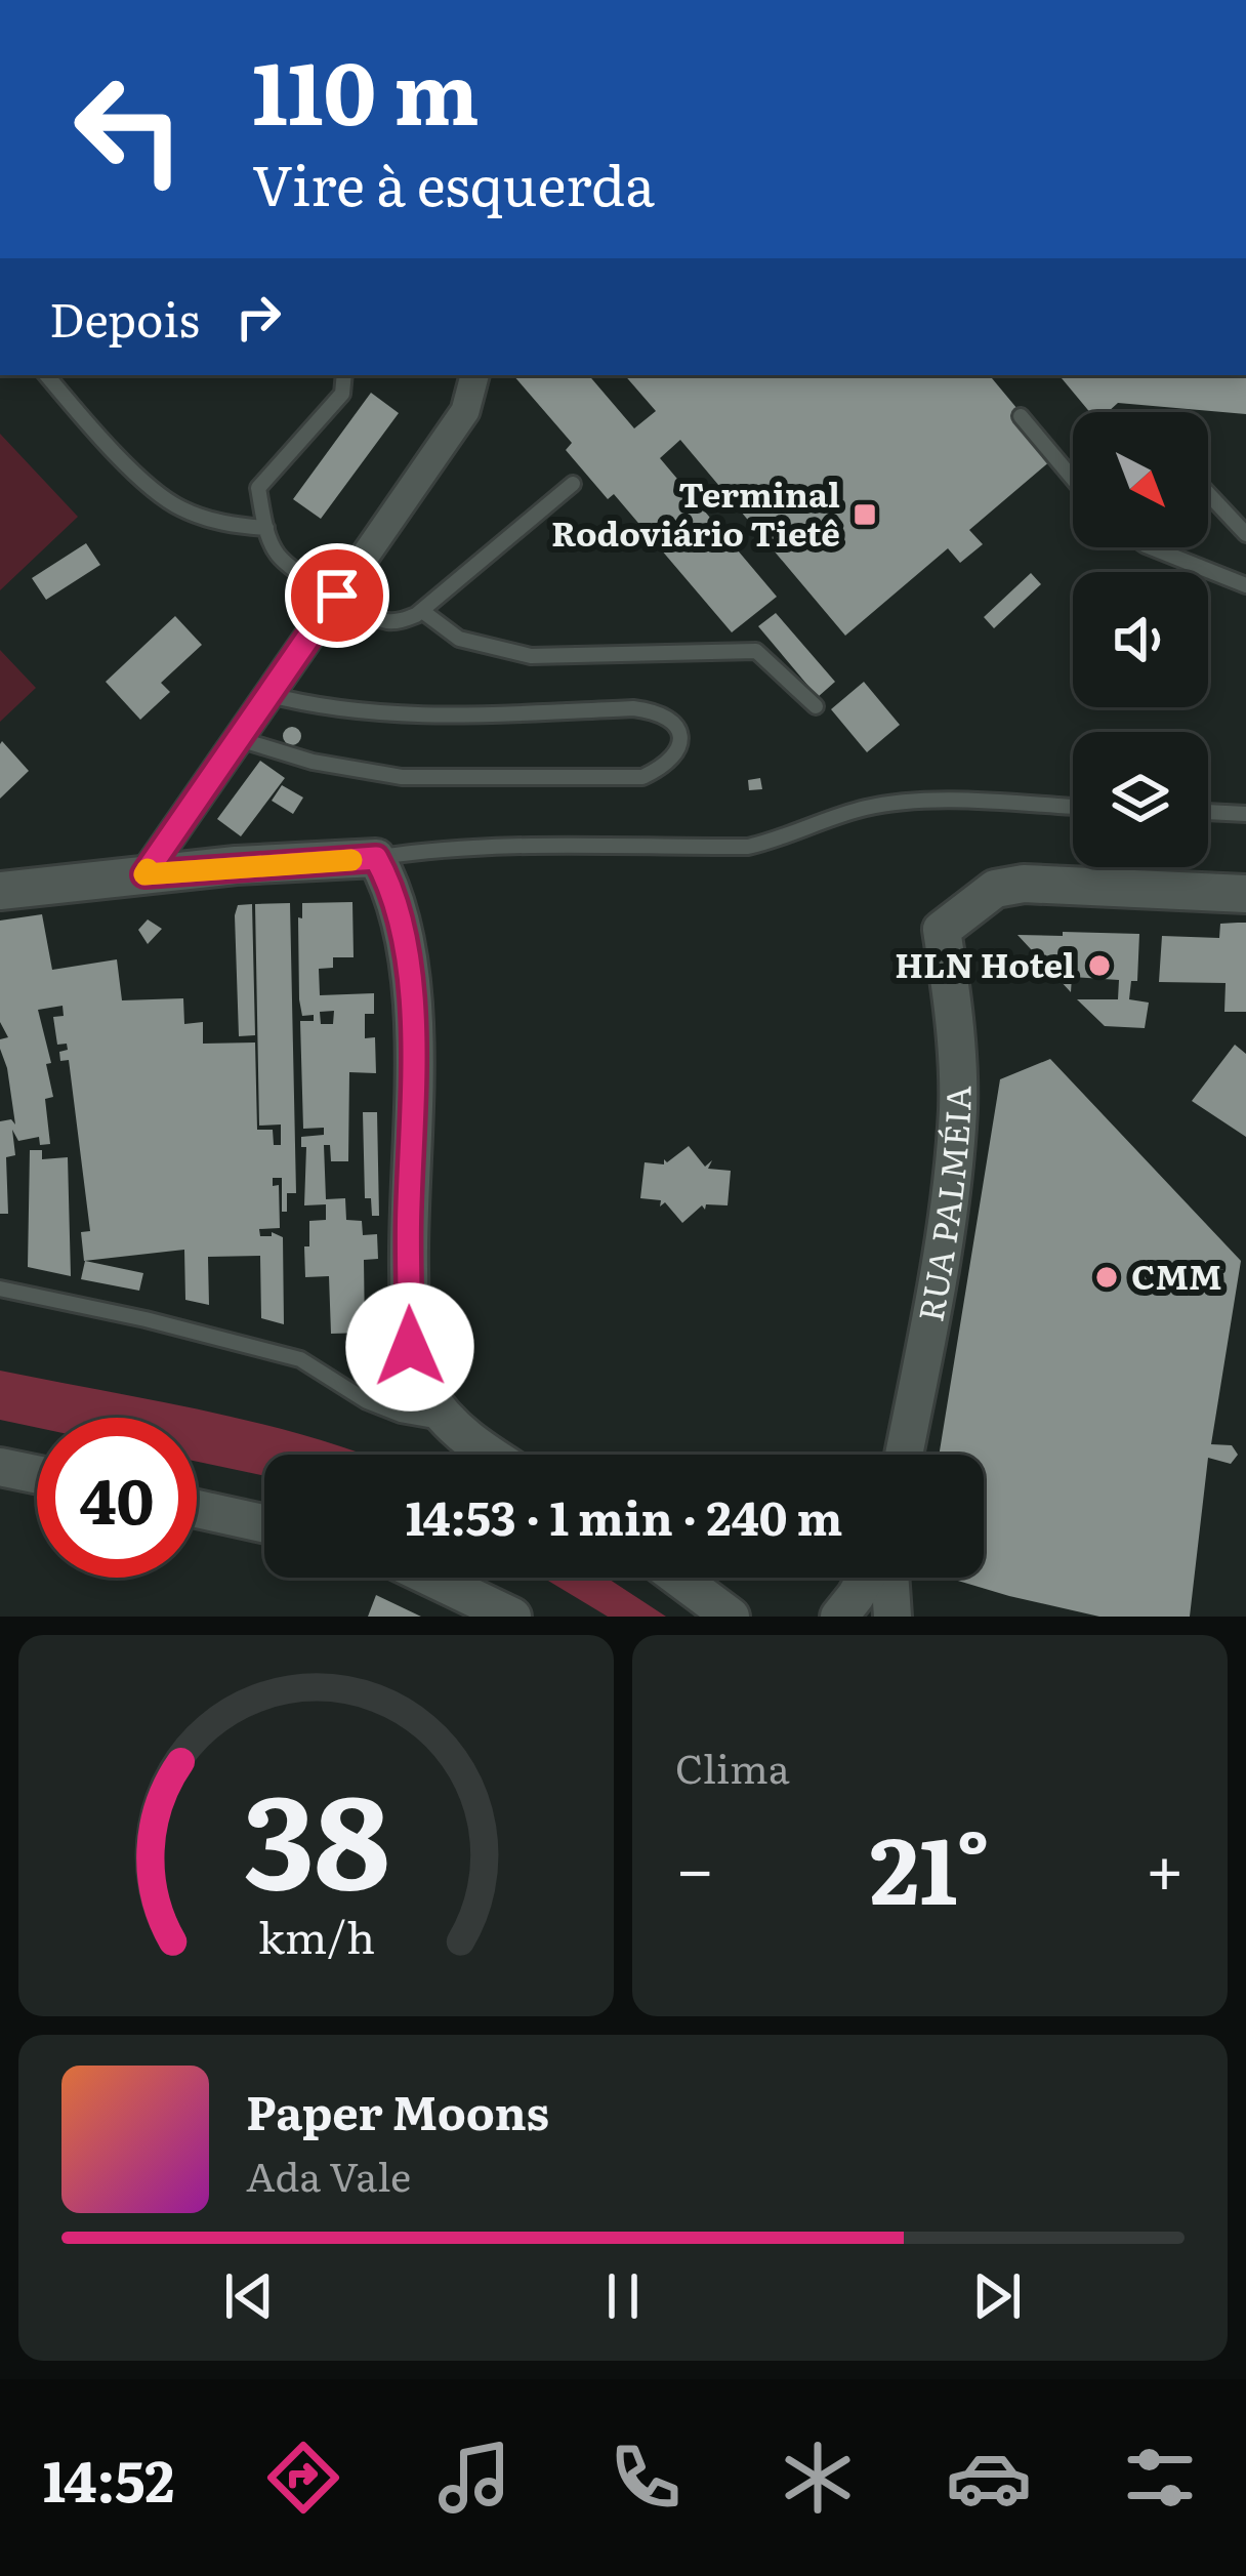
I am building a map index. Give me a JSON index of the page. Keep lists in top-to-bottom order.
{
  "streets": {
    "street": ["RUA PALMÉIA"]
  },
  "places": {
    "transit": ["Terminal Rodoviário Tietê"],
    "other": ["HLN Hotel", "CMM"]
  },
  "north": "bottom right",
  "page": {
    "turn": ["110 m", "Vire à esquerda"],
    "then": "Depois",
    "limit": "40",
    "trip": "14:53 · 1 min · 240 m",
    "tile": "Clima",
    "heat": ["−", "21°", "+"],
    "song": ["Paper Moons", "Ada Vale"],
    "tabs": "14:52",
    "gauge": ["38", "km/h"]
  }
}
